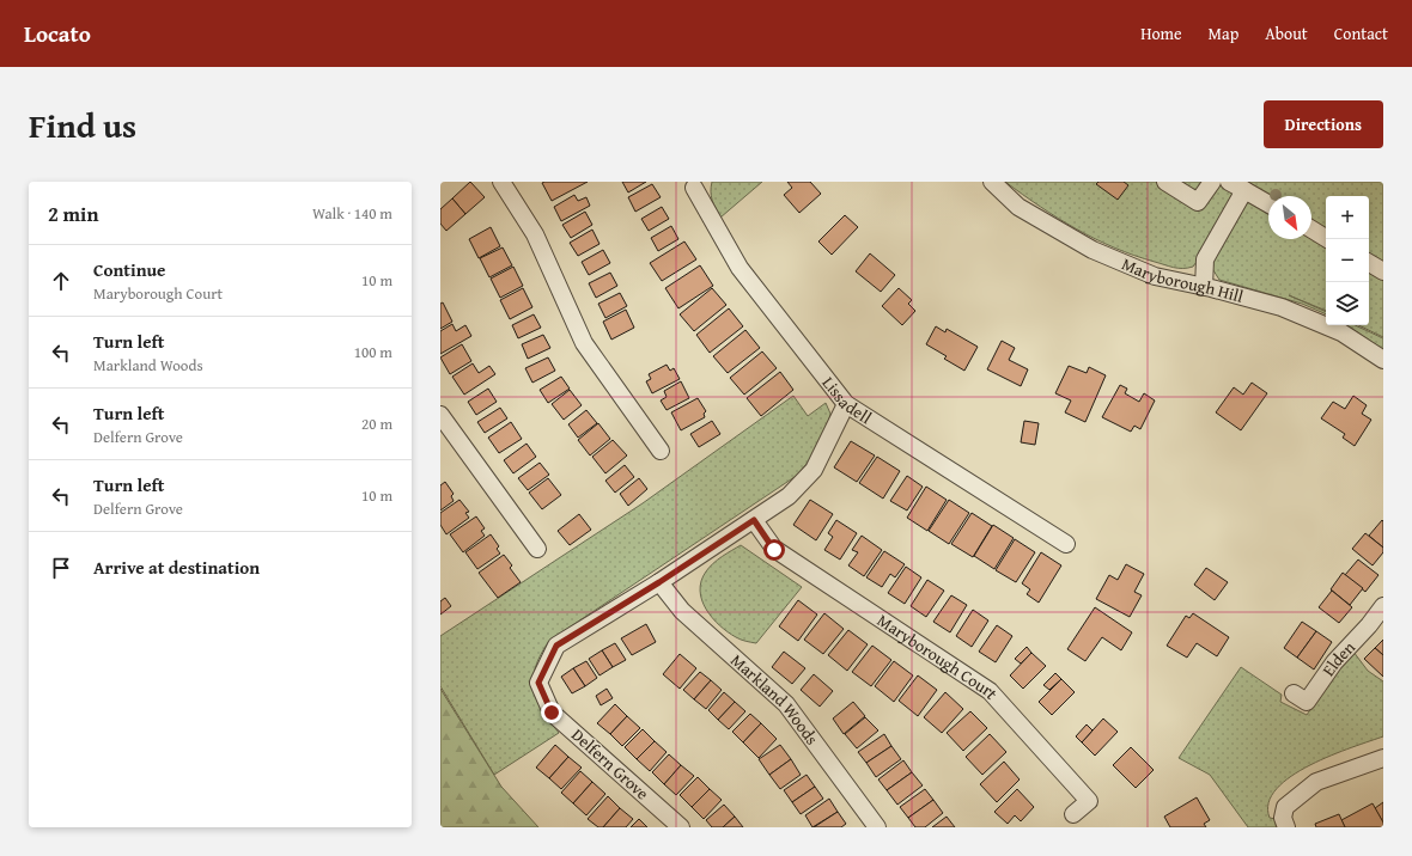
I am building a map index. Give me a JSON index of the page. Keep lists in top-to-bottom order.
{
  "streets": {
    "street": [
      "Maryborough Hill",
      "Lissadell",
      "Maryborough Court",
      "Elden",
      "Markland Woods",
      "Delfern Grove"
    ]
  },
  "crossings": [
    ["Markland Woods", "Delfern Grove"]
  ],
  "north": "bottom right",
  "page": {
    "header": "Locato",
    "nav": [
      "Home",
      "Map",
      "About",
      "Contact"
    ],
    "title": "Find us",
    "buttons": "Directions",
    "heading": ["2 min", "Walk · 140 m"],
    "map_buttons": ["+", "−"],
    "list": [
      ["Continue", "Maryborough Court", "10 m"],
      ["Turn left", "Markland Woods", "100 m"],
      ["Turn left", "Delfern Grove", "20 m"],
      ["Turn left", "Delfern Grove", "10 m"],
      "Arrive at destination"
    ]
  }
}
